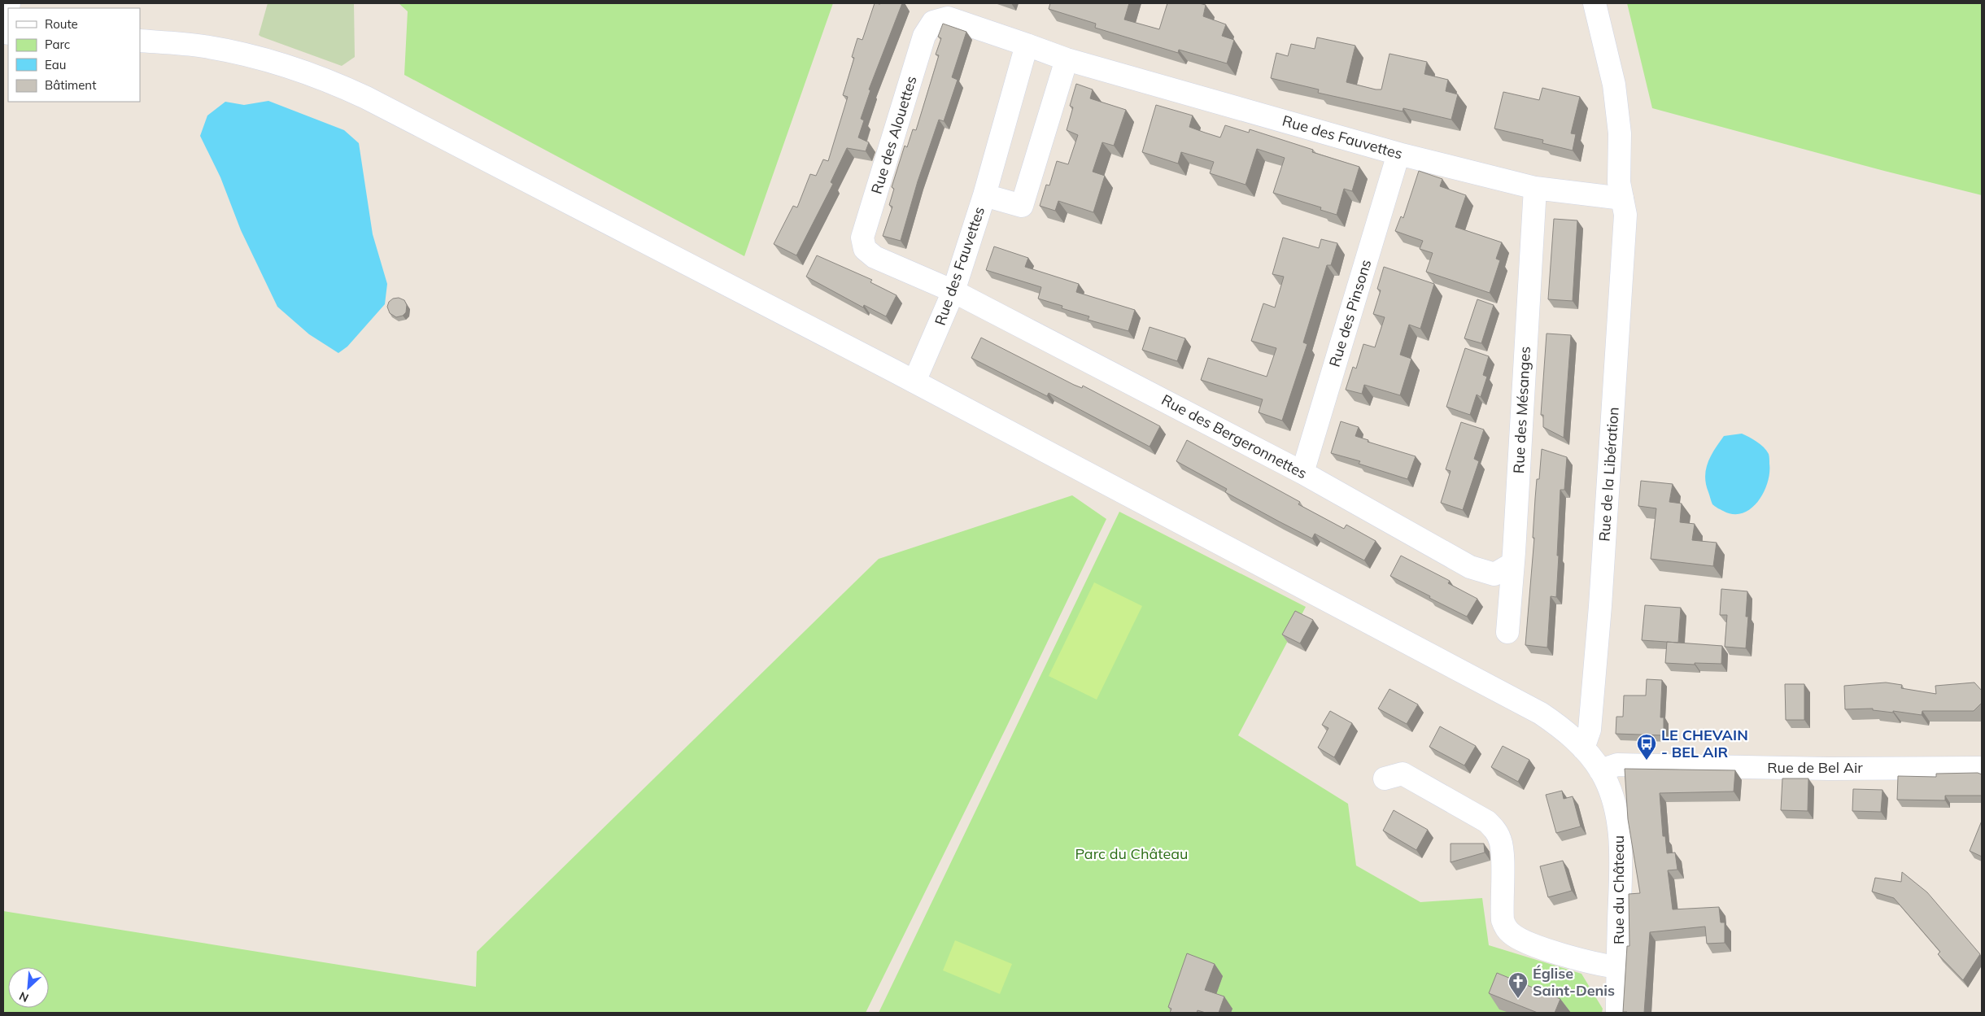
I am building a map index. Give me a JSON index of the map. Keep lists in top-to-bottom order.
{
  "streets": {
    "street": [
      "Rue des Alouettes",
      "Rue des Fauvettes",
      "Rue des Pinsons",
      "Rue des Mésanges",
      "Rue des Bergeronnettes",
      "Rue de la Libération",
      "Rue de Bel Air",
      "Rue du Château"
    ]
  },
  "crossings": [
    ["Rue des Alouettes", "Rue des Fauvettes"],
    ["Rue des Alouettes", "Rue des Bergeronnettes"],
    ["Rue des Fauvettes", "Rue des Pinsons"],
    ["Rue des Fauvettes", "Rue des Mésanges"],
    ["Rue des Fauvettes", "Rue des Bergeronnettes"],
    ["Rue des Fauvettes", "Rue de la Libération"],
    ["Rue des Fauvettes", "Rue du Château"],
    ["Rue des Pinsons", "Rue des Bergeronnettes"],
    ["Rue des Mésanges", "Rue des Bergeronnettes"],
    ["Rue de la Libération", "Rue du Château"],
    ["Rue de Bel Air", "Rue du Château"]
  ],
  "parks": ["Parc du Château"],
  "places": {
    "bus stop": ["LE CHEVAIN - BEL AIR"],
    "church": ["Église Saint-Denis"]
  },
  "legend": [
    "Route",
    "Parc",
    "Eau",
    "Bâtiment"
  ],
  "north": "bottom left"
}
